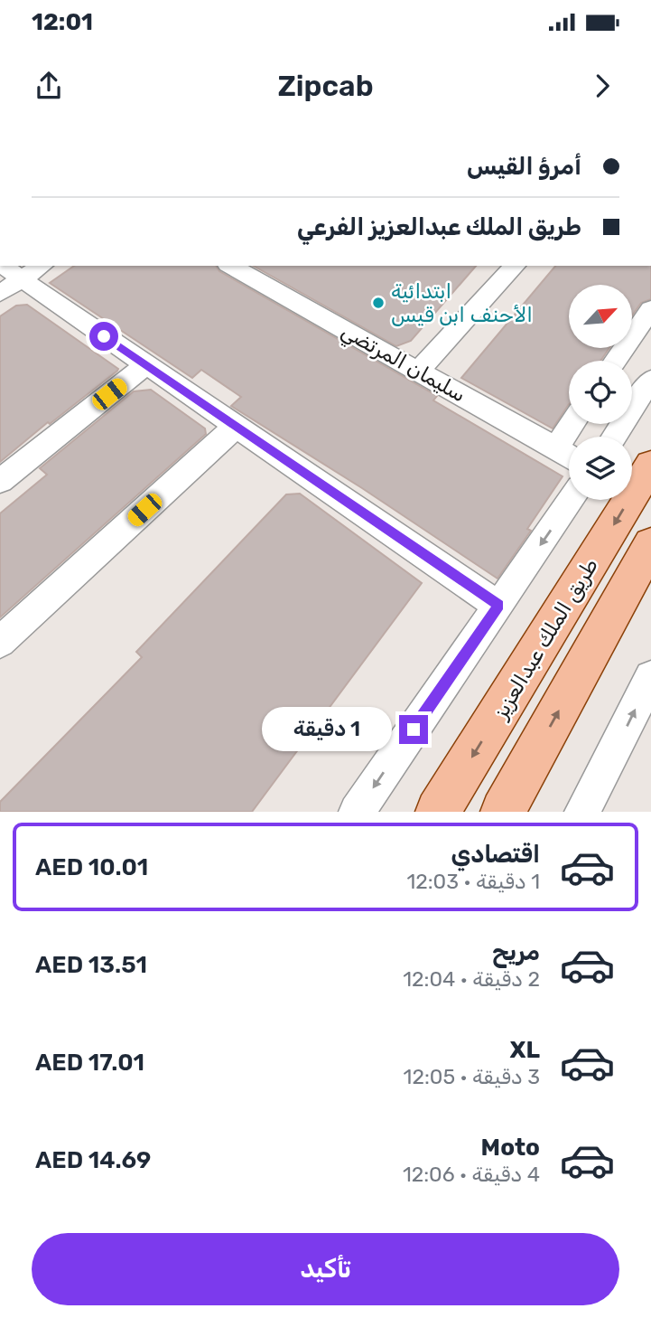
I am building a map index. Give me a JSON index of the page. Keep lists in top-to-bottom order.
{
  "streets": {
    "main road": ["طريق الملك عبدالعزيز"],
    "street": ["سليمان المرتضي"]
  },
  "places": ["ابتدائية الأحنف ابن قيس"],
  "north": "top right",
  "page": {
    "status": "12:01",
    "header": "Zipcab",
    "banner": ["أمرؤ القيس", "طريق الملك عبدالعزيز الفرعي"],
    "bubble": "1 دقيقة",
    "list": [
      {
        "name": "اقتصادي",
        "note": "1 دقيقة · 12:03",
        "value": "AED 10.01"
      },
      {
        "name": "مريح",
        "note": "2 دقيقة · 12:04",
        "value": "AED 13.51"
      },
      {
        "name": "XL",
        "note": "3 دقيقة · 12:05",
        "value": "AED 17.01"
      },
      {
        "name": "Moto",
        "note": "4 دقيقة · 12:06",
        "value": "AED 14.69"
      }
    ],
    "buttons": "تأكيد"
  }
}
